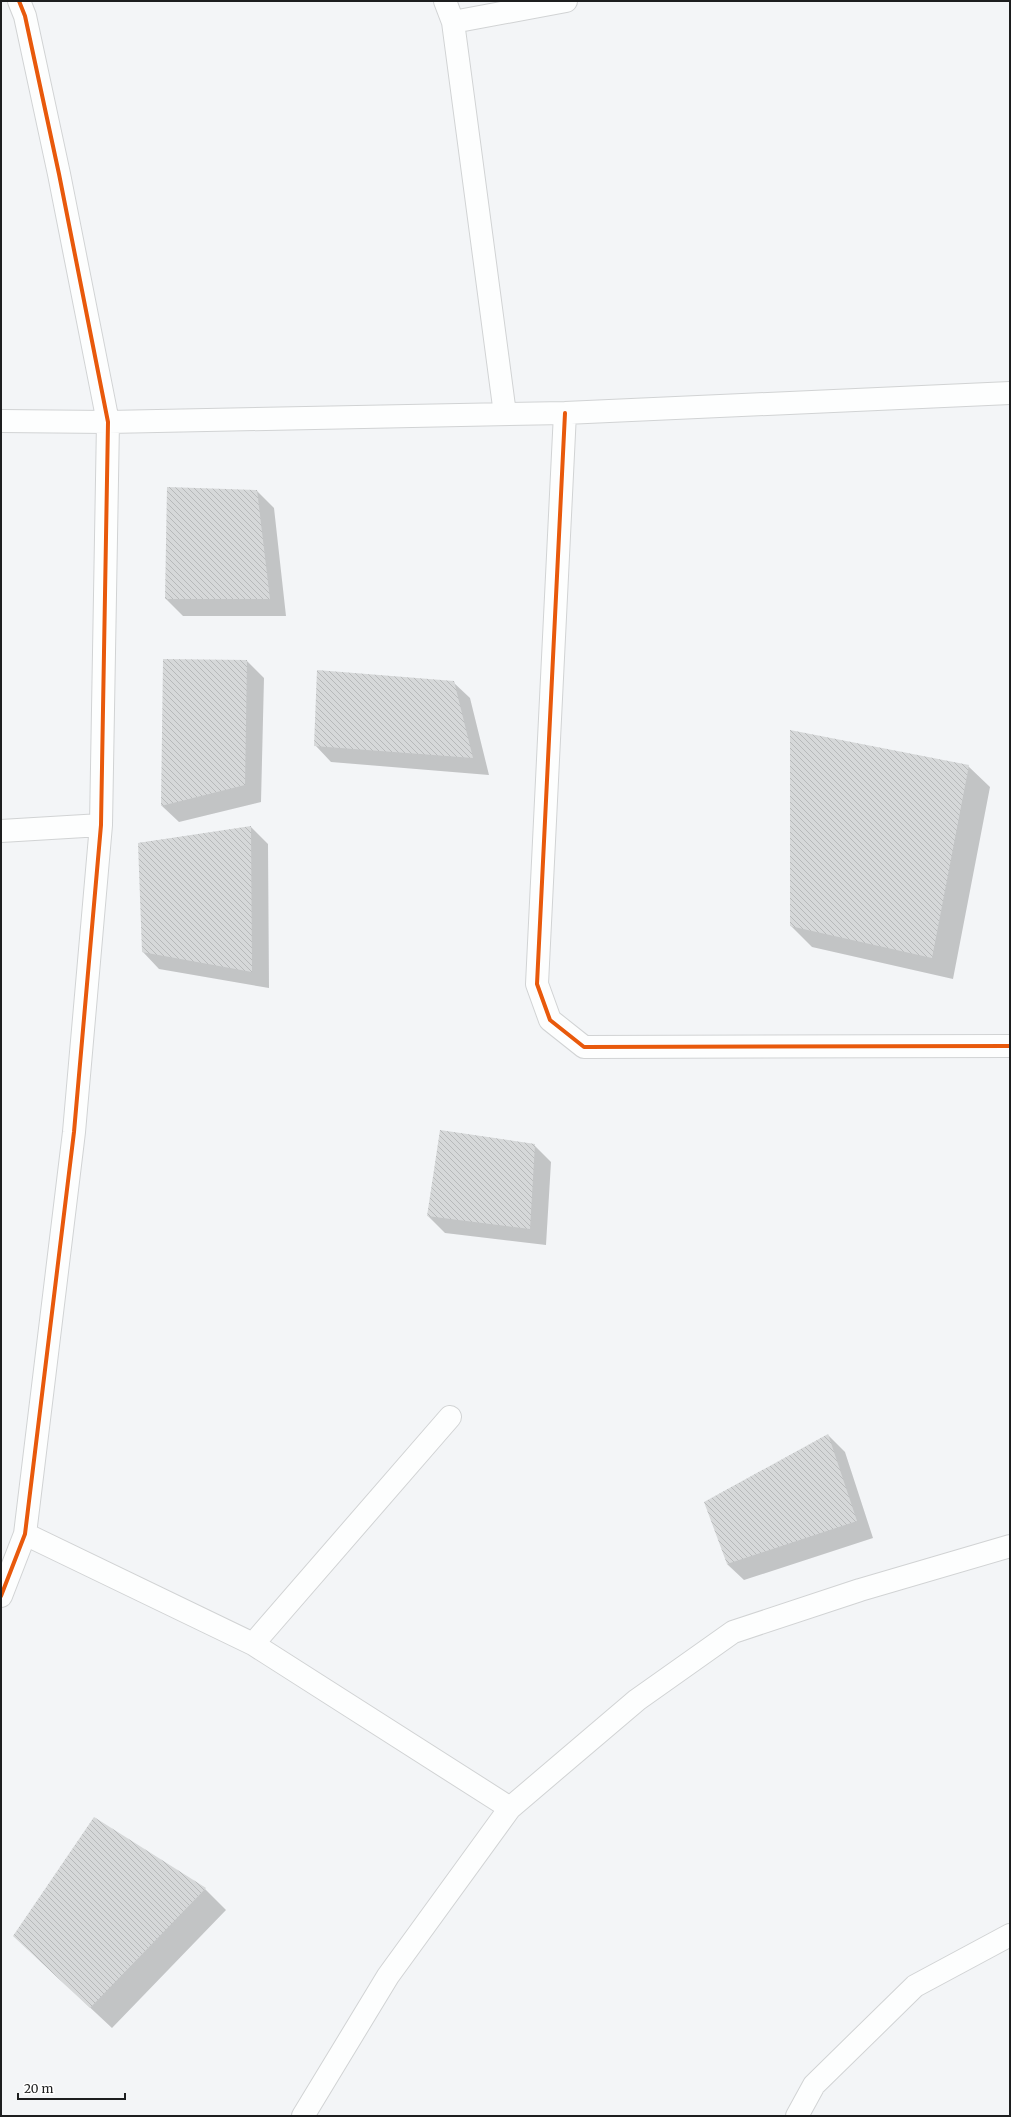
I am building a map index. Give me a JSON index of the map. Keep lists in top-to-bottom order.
{
  "scale_bar": "20 m"
}
